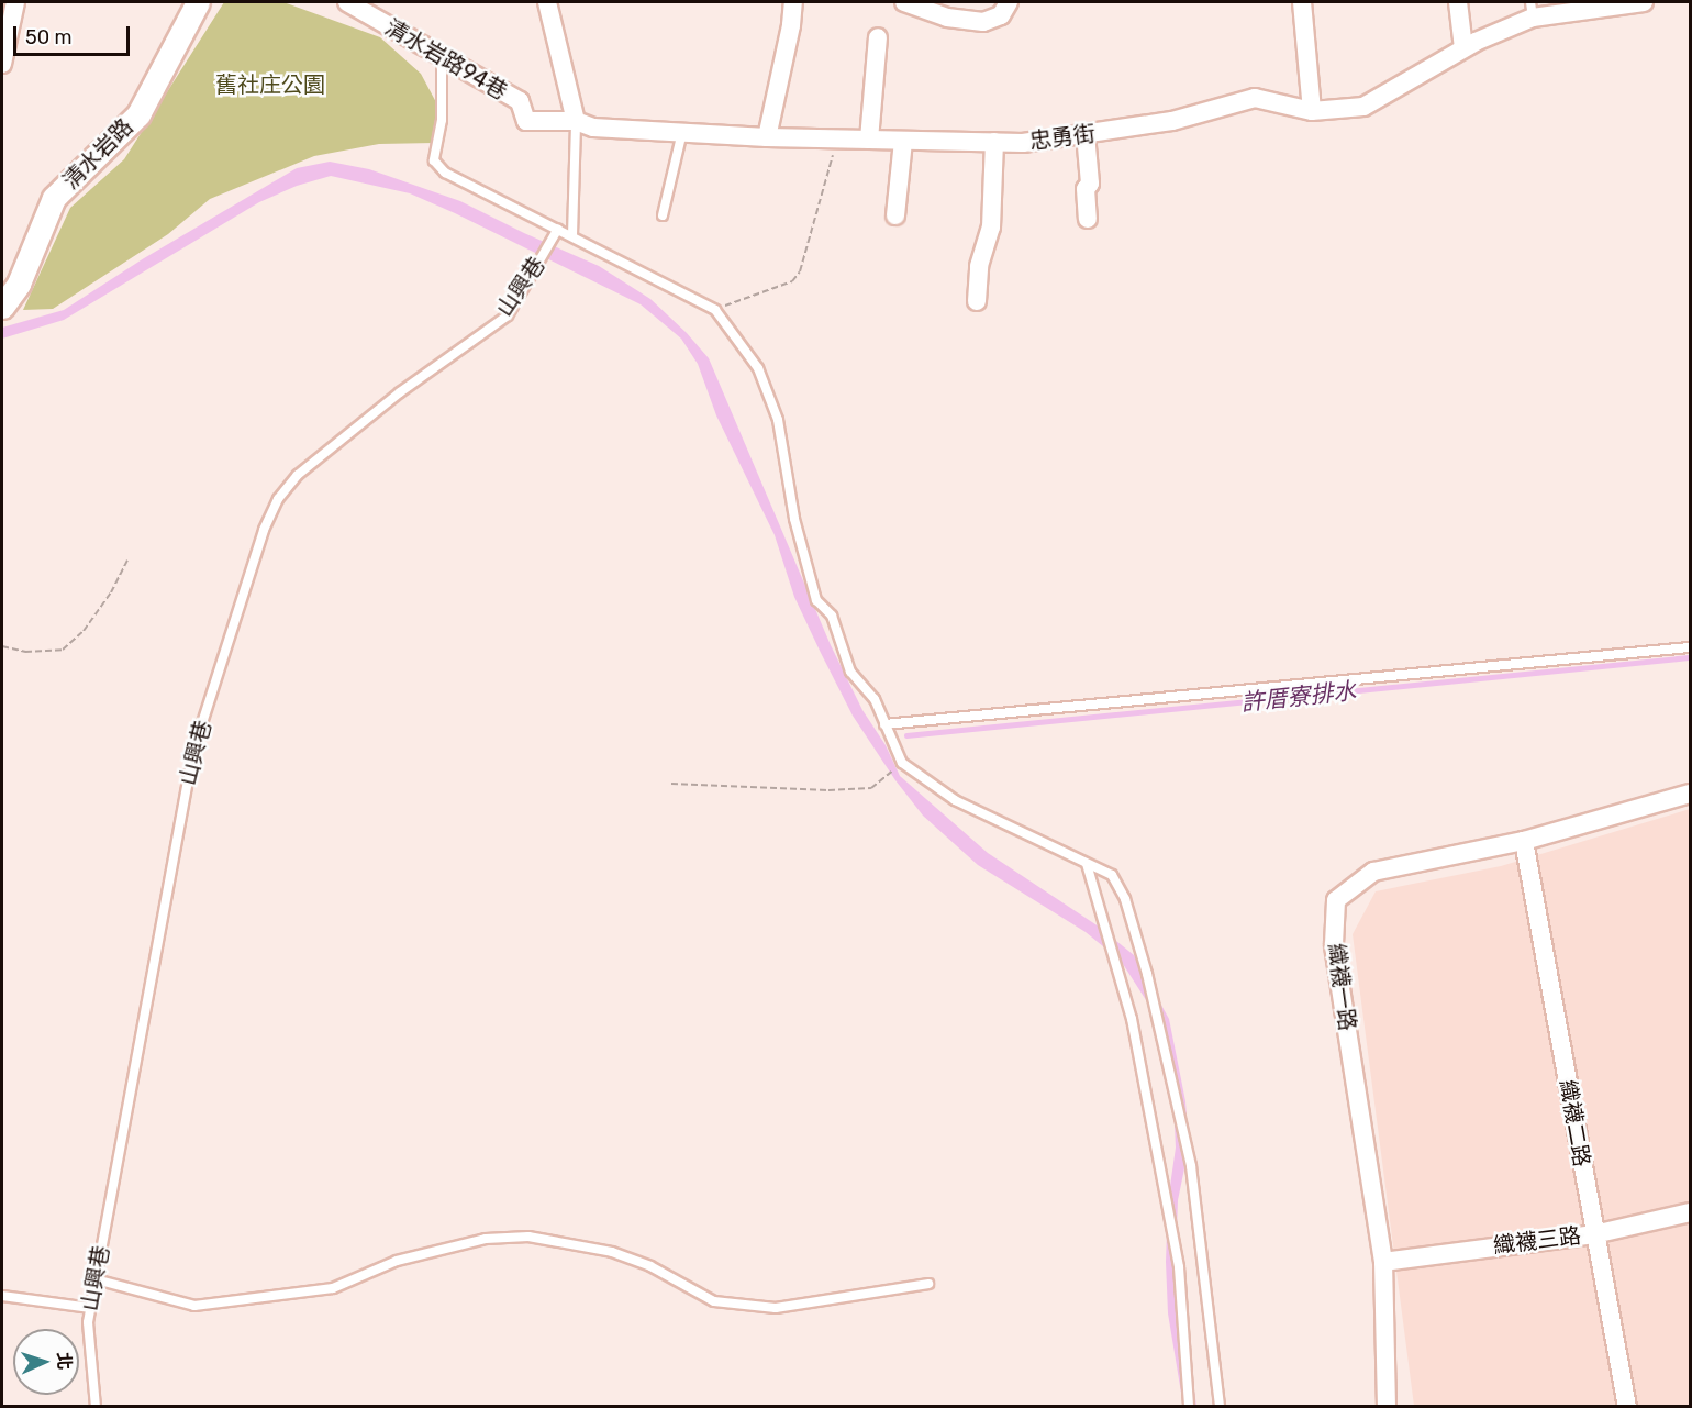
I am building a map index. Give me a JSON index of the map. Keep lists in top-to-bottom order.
{
  "streets": {
    "street": [
      "清水岩路94巷",
      "忠勇街",
      "清水岩路",
      "織襪一路",
      "織襪二路",
      "織襪三路"
    ],
    "lane": ["山興巷"]
  },
  "crossings": [
    ["清水岩路94巷", "忠勇街"],
    ["織襪一路", "織襪二路"],
    ["織襪一路", "織襪三路"],
    ["織襪二路", "織襪三路"]
  ],
  "water": ["許厝寮排水"],
  "parks": ["舊社庄公園"],
  "scale_bar": "50 m",
  "north": "right"
}
